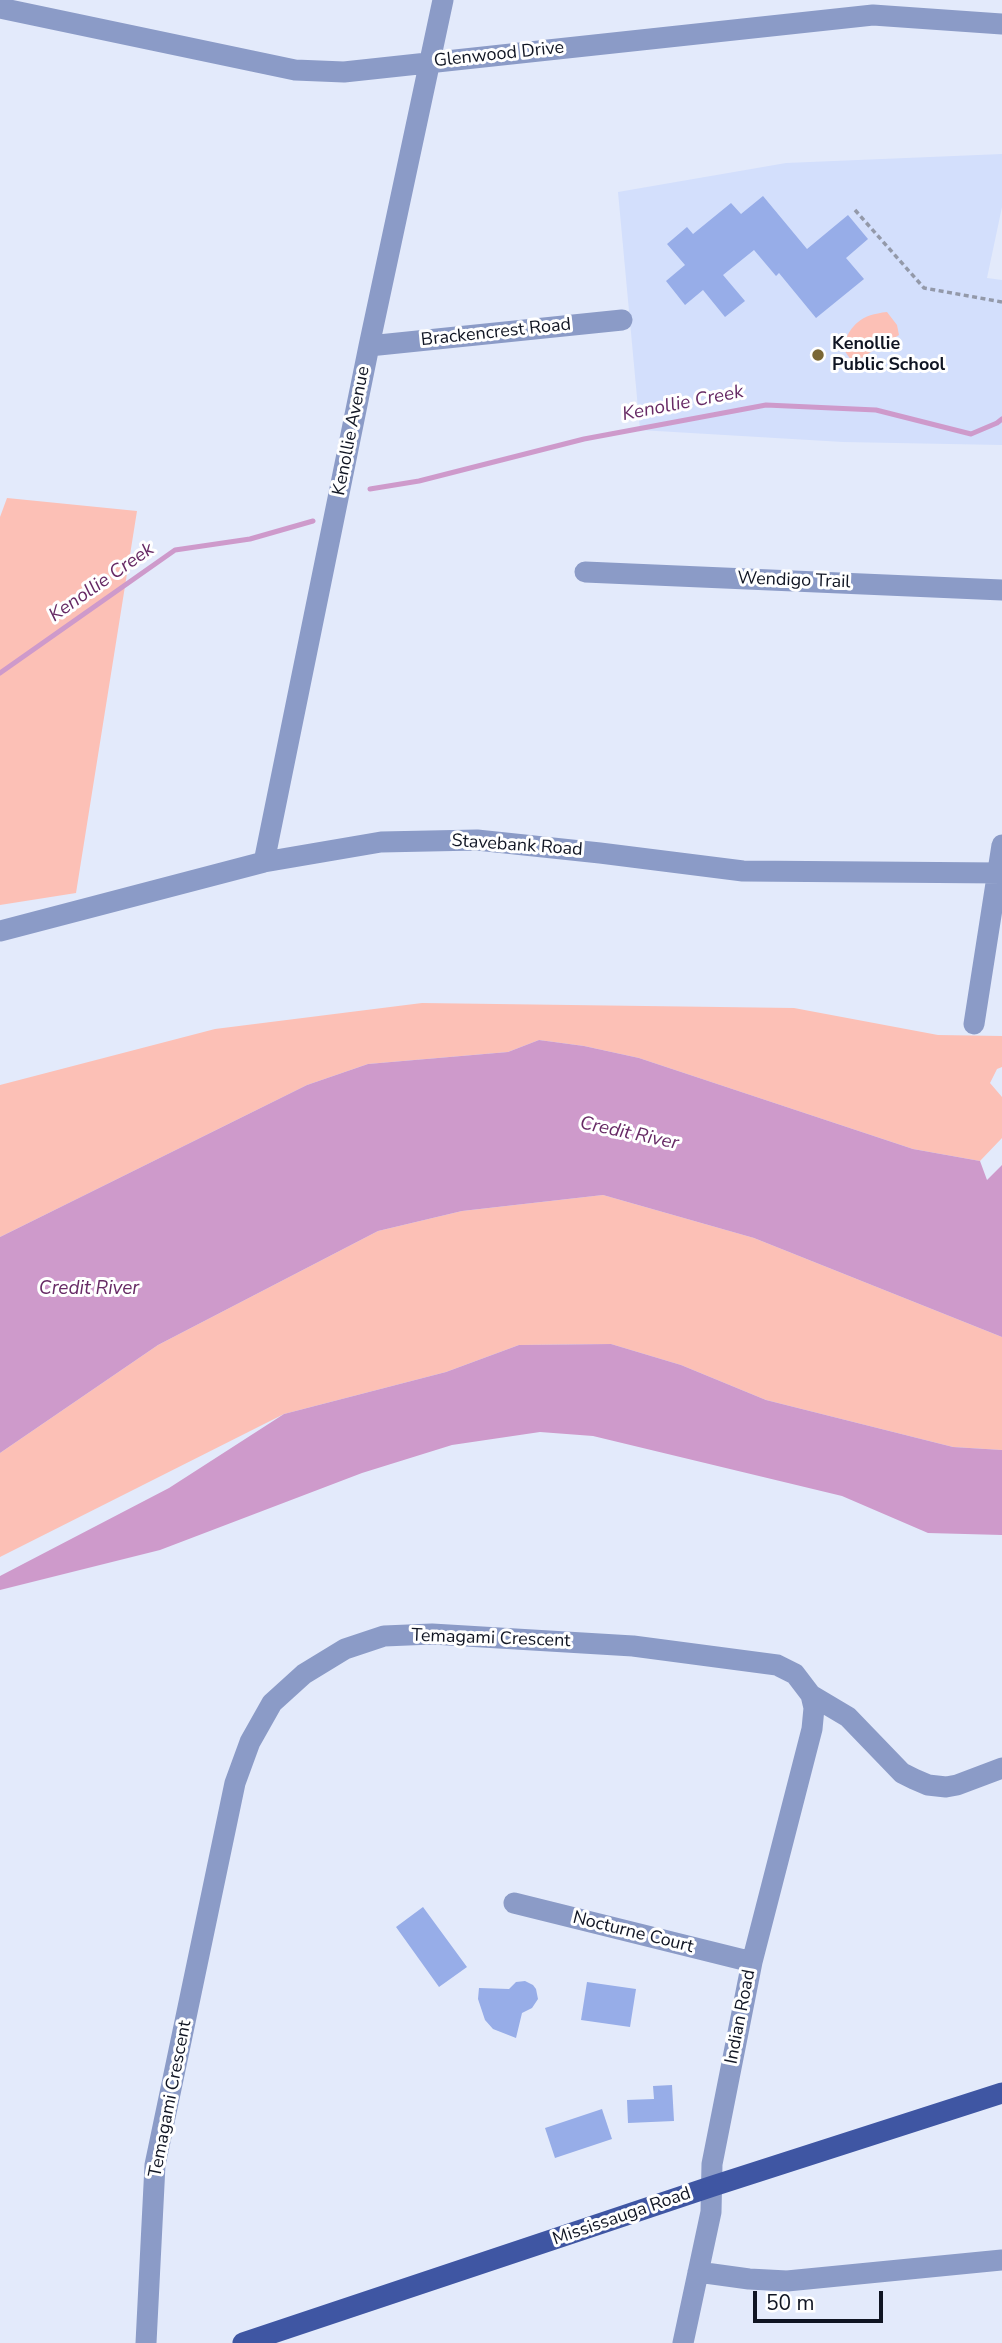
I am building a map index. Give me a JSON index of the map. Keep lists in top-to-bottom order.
{
  "streets": {
    "main road": ["Mississauga Road"],
    "street": [
      "Glenwood Drive",
      "Brackencrest Road",
      "Kenollie Avenue",
      "Wendigo Trail",
      "Stavebank Road",
      "Temagami Crescent",
      "Nocturne Court",
      "Indian Road"
    ]
  },
  "crossings": [
    ["Glenwood Drive", "Kenollie Avenue"],
    ["Brackencrest Road", "Kenollie Avenue"],
    ["Kenollie Avenue", "Stavebank Road"],
    ["Temagami Crescent", "Indian Road"],
    ["Nocturne Court", "Indian Road"],
    ["Indian Road", "Mississauga Road"]
  ],
  "water": ["Kenollie Creek", "Credit River"],
  "places": ["Kenollie Public School"],
  "scale_bar": "50 m"
}
